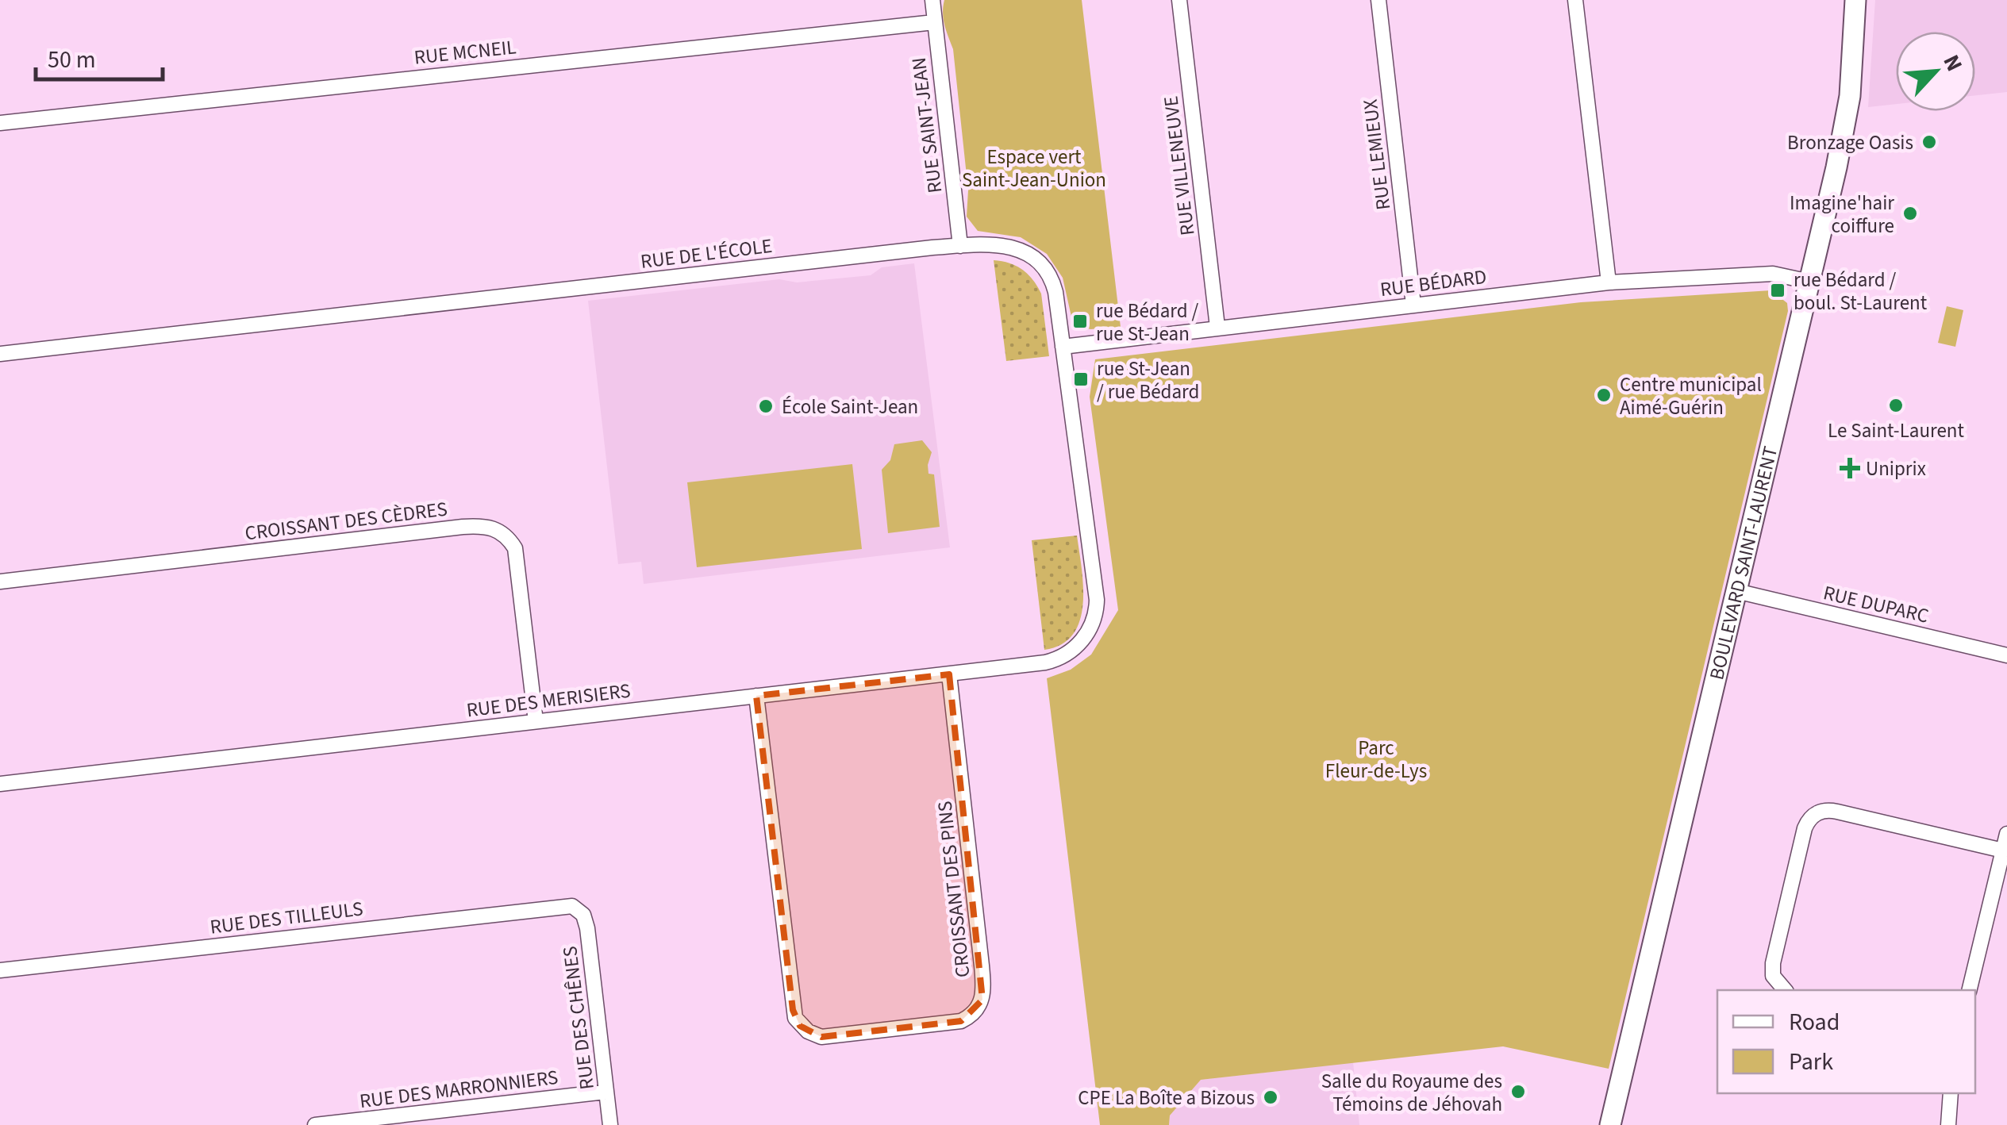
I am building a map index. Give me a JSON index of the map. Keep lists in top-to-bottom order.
{
  "streets": {
    "street": [
      "RUE MCNEIL",
      "RUE SAINT-JEAN",
      "RUE LEMIEUX",
      "RUE VILLENEUVE",
      "RUE DE L'ÉCOLE",
      "RUE BÉDARD",
      "CROISSANT DES CÈDRES",
      "BOULEVARD SAINT-LAURENT",
      "RUE DUPARC",
      "RUE DES MERISIERS",
      "CROISSANT DES PINS",
      "RUE DES TILLEULS",
      "RUE DES CHÊNES",
      "RUE DES MARRONNIERS"
    ]
  },
  "crossings": [
    ["RUE MCNEIL", "RUE SAINT-JEAN"],
    ["RUE SAINT-JEAN", "RUE DE L'ÉCOLE"],
    ["RUE LEMIEUX", "RUE BÉDARD"],
    ["RUE VILLENEUVE", "RUE BÉDARD"],
    ["RUE DE L'ÉCOLE", "RUE BÉDARD"],
    ["RUE DE L'ÉCOLE", "RUE DES MERISIERS"],
    ["RUE BÉDARD", "BOULEVARD SAINT-LAURENT"],
    ["CROISSANT DES CÈDRES", "RUE DES MERISIERS"],
    ["BOULEVARD SAINT-LAURENT", "RUE DUPARC"],
    ["RUE DES MERISIERS", "CROISSANT DES PINS"],
    ["RUE DES TILLEULS", "RUE DES CHÊNES"],
    ["RUE DES CHÊNES", "RUE DES MARRONNIERS"]
  ],
  "parks": ["Espace vert Saint-Jean-Union", "Parc Fleur-de-Lys"],
  "places": {
    "other": [
      "Bronzage Oasis",
      "Imagine'hair coiffure",
      "Centre municipal Aimé-Guérin",
      "Le Saint-Laurent",
      "École Saint-Jean",
      "Salle du Royaume des Témoins de Jéhovah",
      "CPE La Boîte a Bizous"
    ],
    "transit": ["rue Bédard / boul. St-Laurent", "rue Bédard / rue St-Jean", "rue St-Jean / rue Bédard"],
    "health": ["Uniprix"]
  },
  "legend": ["Road", "Park"],
  "scale_bar": "50 m",
  "north": "top right"
}
